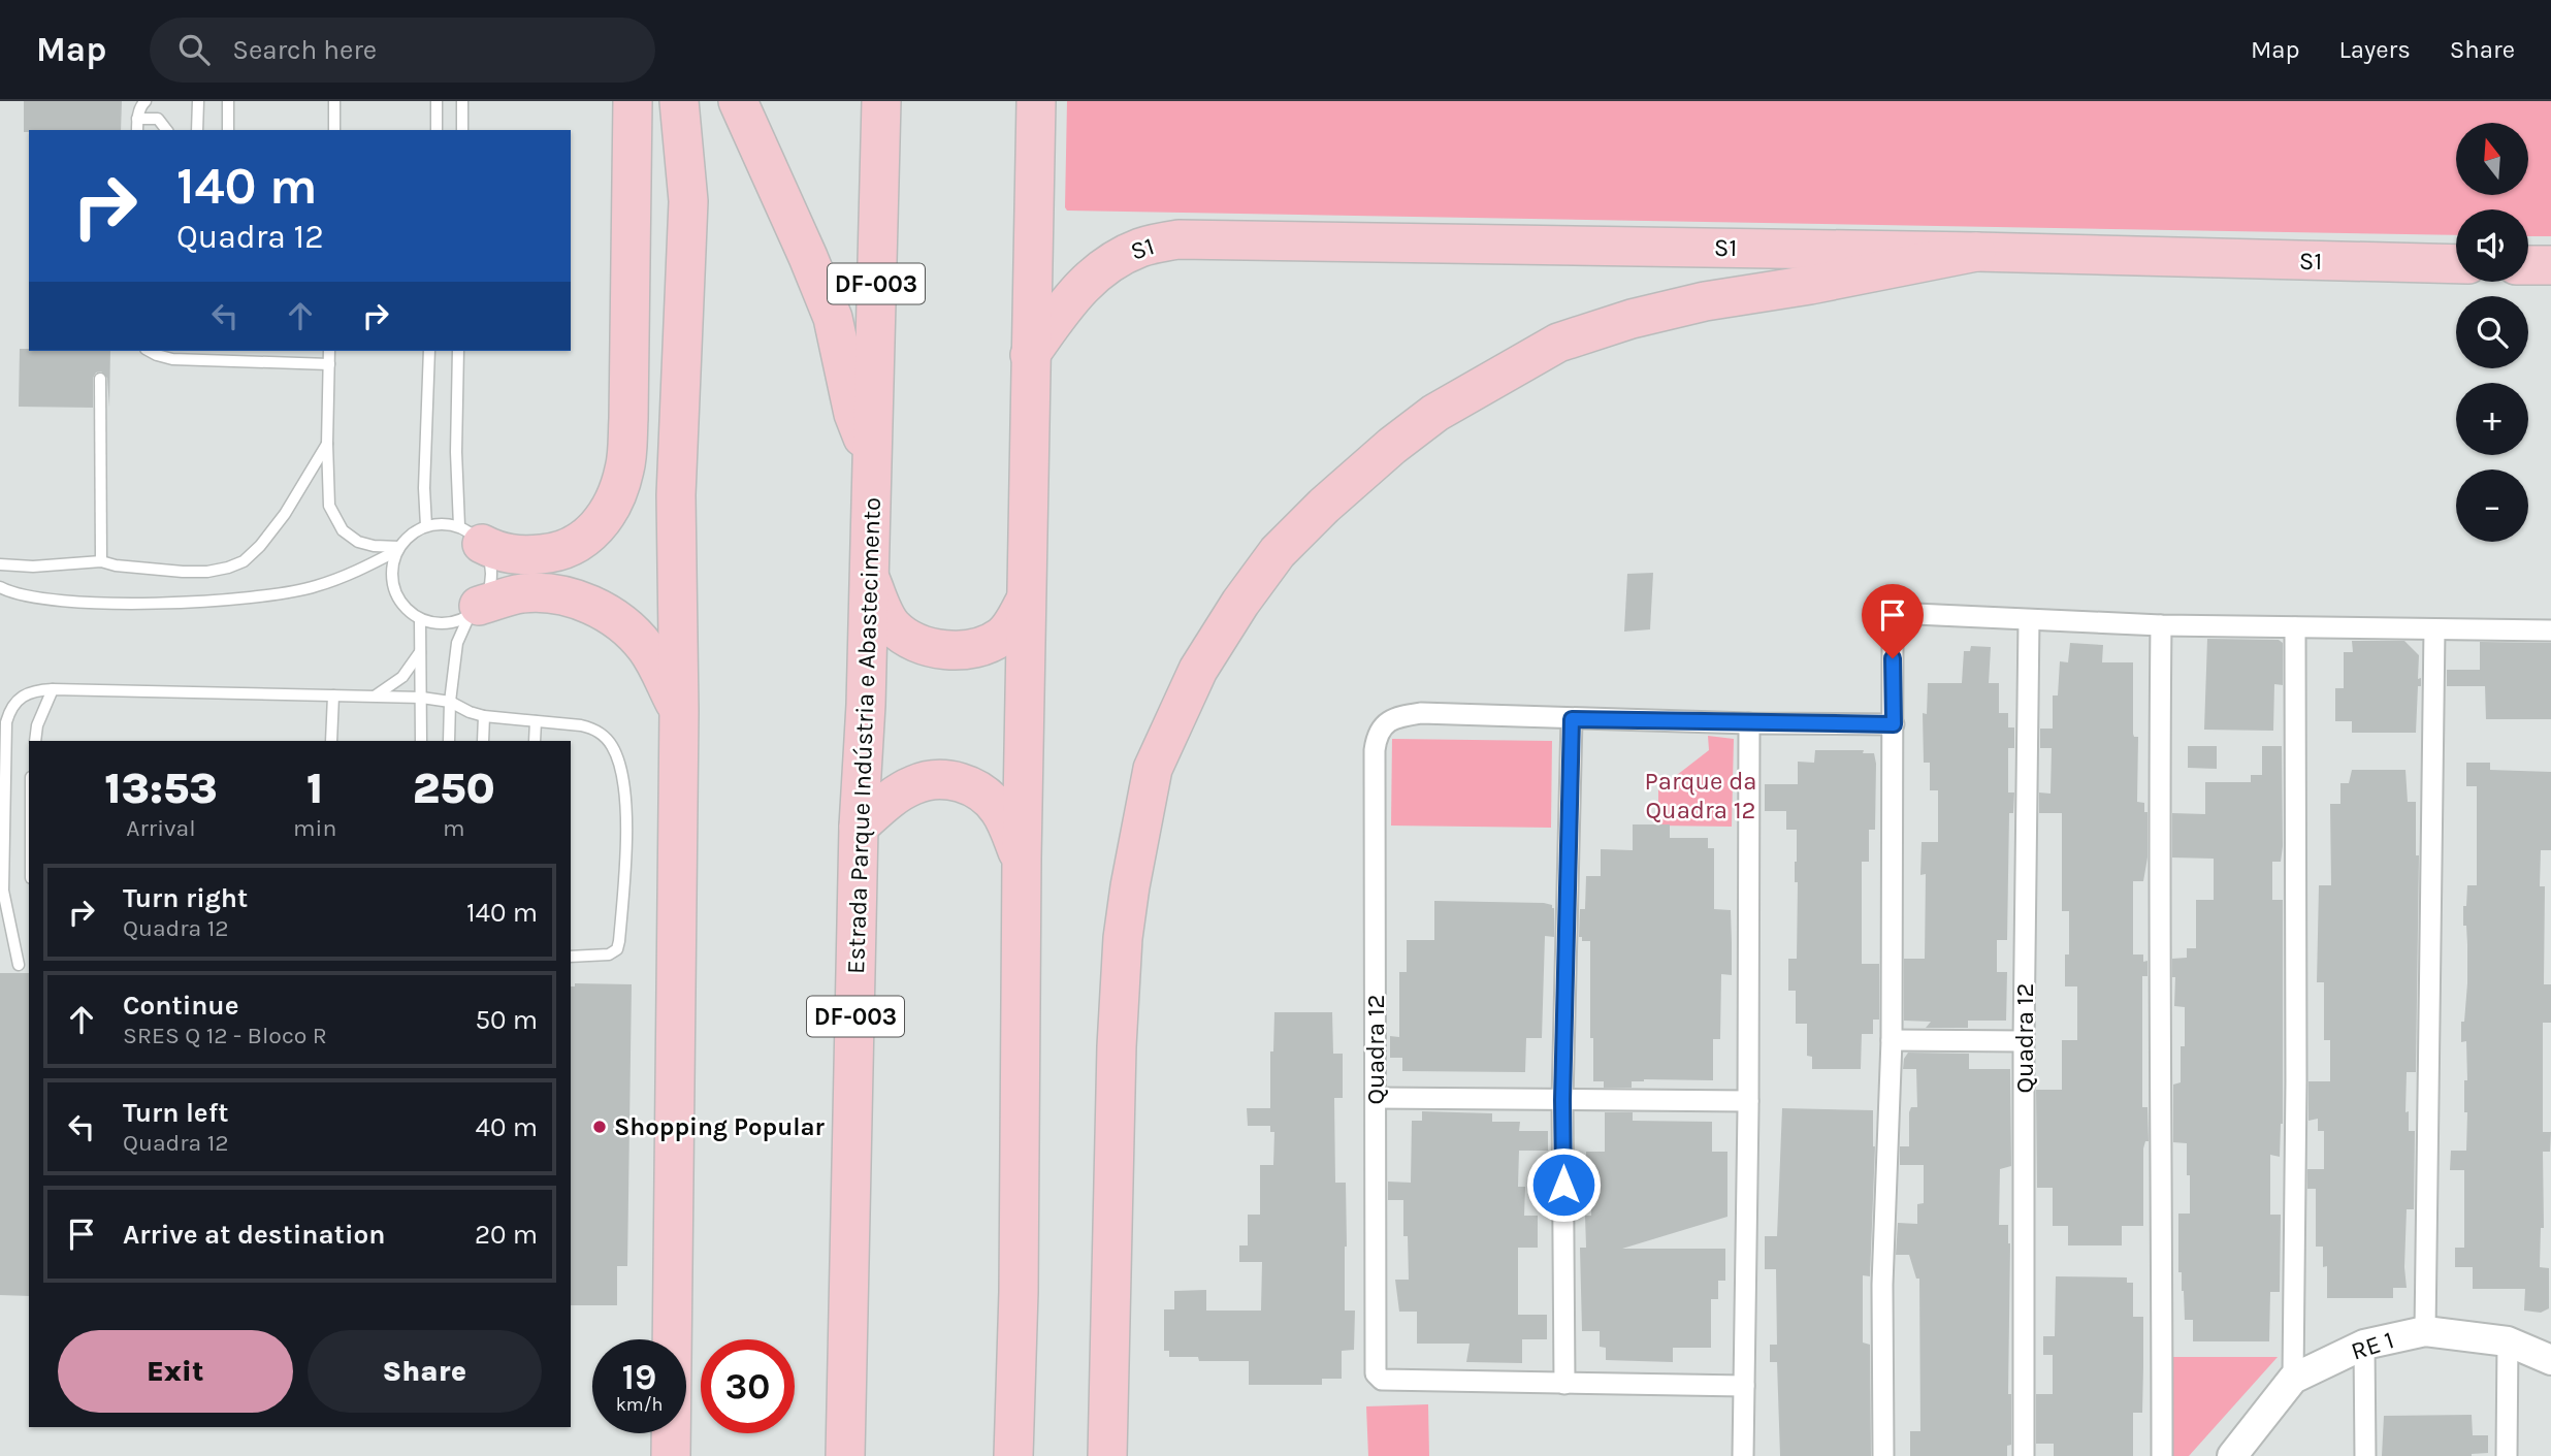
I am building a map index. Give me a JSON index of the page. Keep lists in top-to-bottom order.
{
  "streets": {
    "highway": ["S1", "DF-003", "Estrada Parque Indústria e Abastecimento"],
    "street": ["Quadra 12", "RE 1"]
  },
  "parks": ["Parque da Quadra 12"],
  "places": ["Shopping Popular"],
  "north": "top",
  "page": {
    "header": "Map",
    "search": "Search here",
    "nav": ["Map", "Layers", "Share"],
    "map_buttons": ["+", "−"],
    "turn": ["140 m", "Quadra 12"],
    "eta": [
      "13:53",
      "Arrival",
      "1",
      "min",
      "250",
      "m"
    ],
    "list": [
      {
        "name": "Turn right",
        "note": "Quadra 12",
        "value": "140 m"
      },
      {
        "name": "Continue",
        "note": "SRES Q 12 - Bloco R",
        "value": "50 m"
      },
      {
        "name": "Turn left",
        "note": "Quadra 12",
        "value": "40 m"
      },
      {
        "name": "Arrive at destination",
        "value": "20 m"
      }
    ],
    "buttons": ["Exit", "Share"],
    "speed": "19 km/h",
    "limit": "30"
  }
}
